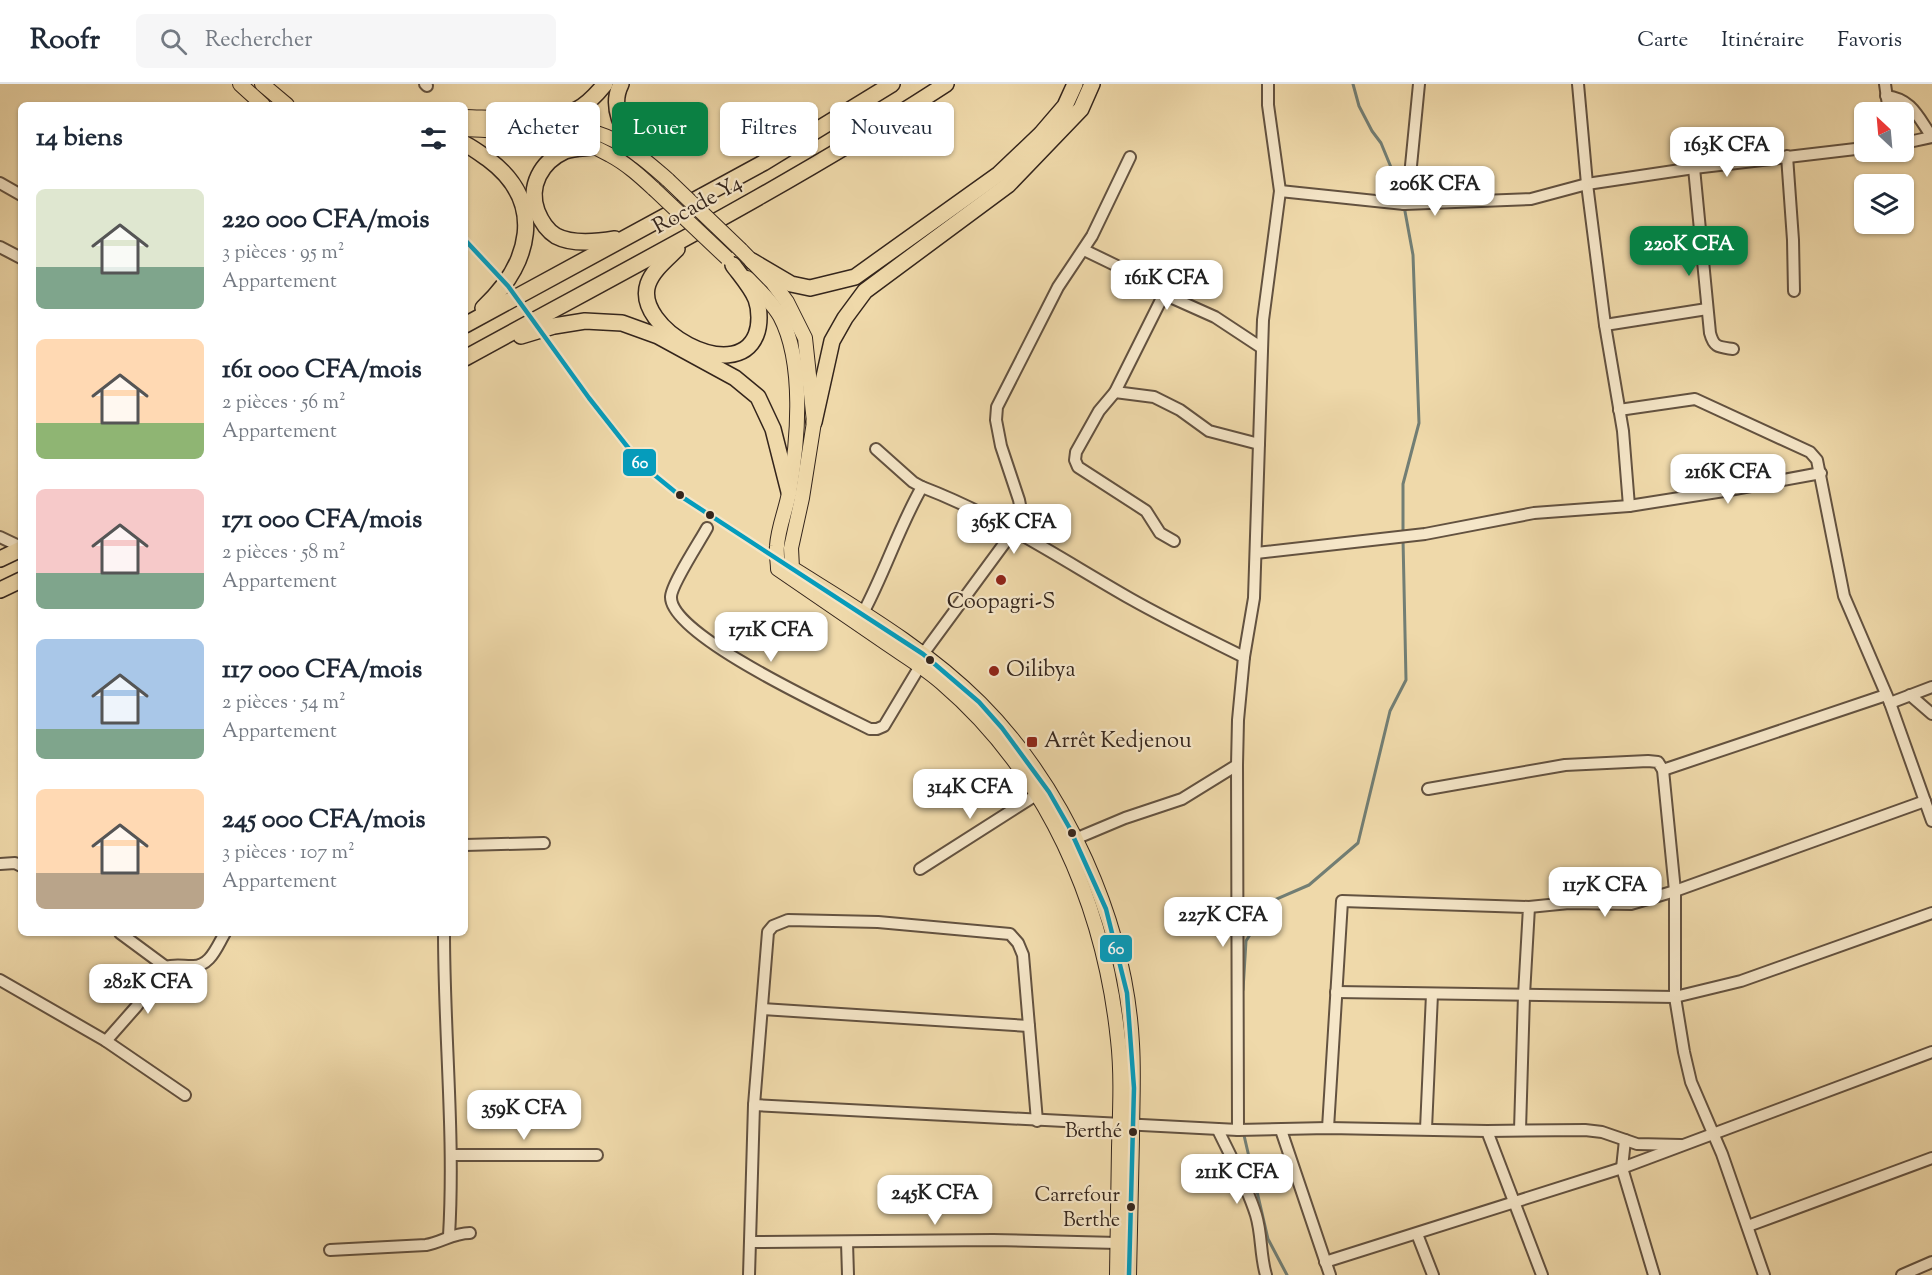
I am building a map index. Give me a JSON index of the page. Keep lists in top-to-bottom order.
{
  "streets": {
    "highway": ["Rocade Y4"]
  },
  "places": {
    "other": [
      "Coopagri-S",
      "Oilibya",
      "Berthé",
      "Carrefour Berthe"
    ],
    "transit": ["Arrêt Kedjenou"]
  },
  "lines": ["transit line 60"],
  "north": "top left",
  "page": {
    "header": "Roofr",
    "search": "Rechercher",
    "nav": ["Carte", "Itinéraire", "Favoris"],
    "chip": [
      "Acheter",
      "Louer",
      "Filtres",
      "Nouveau"
    ],
    "heading": "14 biens",
    "price": [
      "163K CFA",
      "206K CFA",
      "220K CFA",
      "161K CFA",
      "216K CFA",
      "365K CFA",
      "171K CFA",
      "314K CFA",
      "117K CFA",
      "227K CFA",
      "282K CFA",
      "359K CFA",
      "211K CFA",
      "245K CFA"
    ],
    "list": [
      {
        "name": "220 000 CFA/mois",
        "note": "3 pièces · 95 m² · Appartement"
      },
      {
        "name": "161 000 CFA/mois",
        "note": "2 pièces · 56 m² · Appartement"
      },
      {
        "name": "171 000 CFA/mois",
        "note": "2 pièces · 58 m² · Appartement"
      },
      {
        "name": "117 000 CFA/mois",
        "note": "2 pièces · 54 m² · Appartement"
      },
      {
        "name": "245 000 CFA/mois",
        "note": "3 pièces · 107 m² · Appartement"
      }
    ]
  }
}
